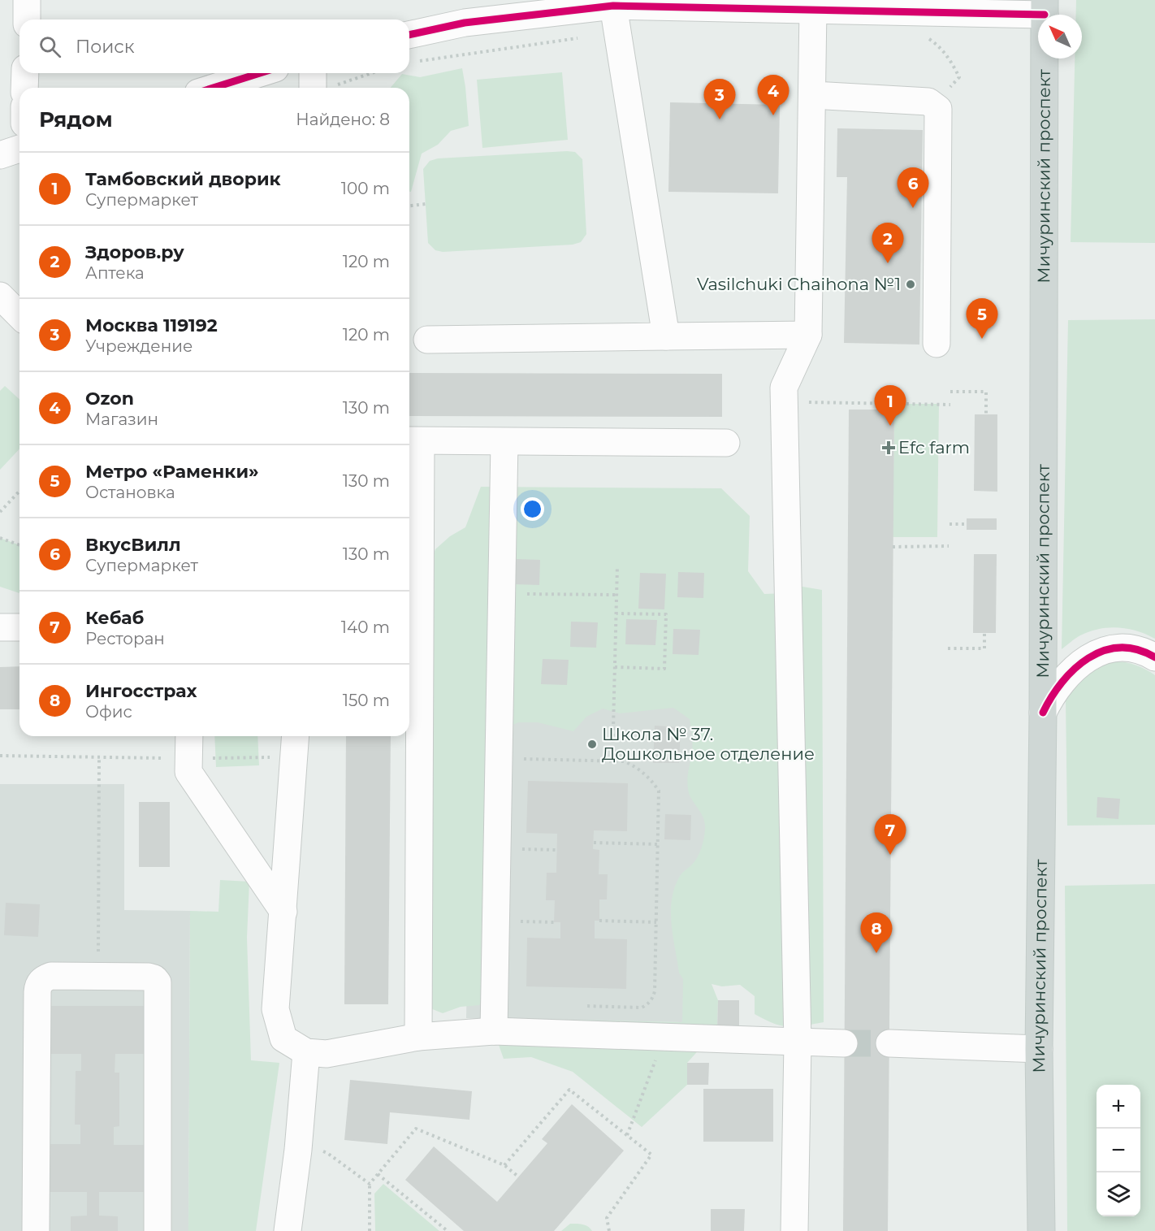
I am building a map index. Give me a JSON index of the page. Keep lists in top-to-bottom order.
{
  "streets": {
    "main road": ["Мичуринский проспект"]
  },
  "places": {
    "other": ["Vasilchuki Chaihona №1", "Школа № 37. Дошкольное отделение"],
    "health": ["Efc farm"]
  },
  "north": "top left",
  "page": {
    "search": "Поиск",
    "pins": [
      "4",
      "3",
      "6",
      "2",
      "5",
      "1",
      "7",
      "8"
    ],
    "heading": ["Рядом", "Найдено: 8"],
    "list": [
      {
        "mark": "1",
        "name": "Тамбовский дворик",
        "note": "Супермаркет",
        "value": "100 m"
      },
      {
        "mark": "2",
        "name": "Здоров.ру",
        "note": "Аптека",
        "value": "120 m"
      },
      {
        "mark": "3",
        "name": "Москва 119192",
        "note": "Учреждение",
        "value": "120 m"
      },
      {
        "mark": "4",
        "name": "Ozon",
        "note": "Магазин",
        "value": "130 m"
      },
      {
        "mark": "5",
        "name": "Метро «Раменки»",
        "note": "Остановка",
        "value": "130 m"
      },
      {
        "mark": "6",
        "name": "ВкусВилл",
        "note": "Супермаркет",
        "value": "130 m"
      },
      {
        "mark": "7",
        "name": "Кебаб",
        "note": "Ресторан",
        "value": "140 m"
      },
      {
        "mark": "8",
        "name": "Ингосстрах",
        "note": "Офис",
        "value": "150 m"
      }
    ],
    "map_buttons": ["+", "−"]
  }
}
